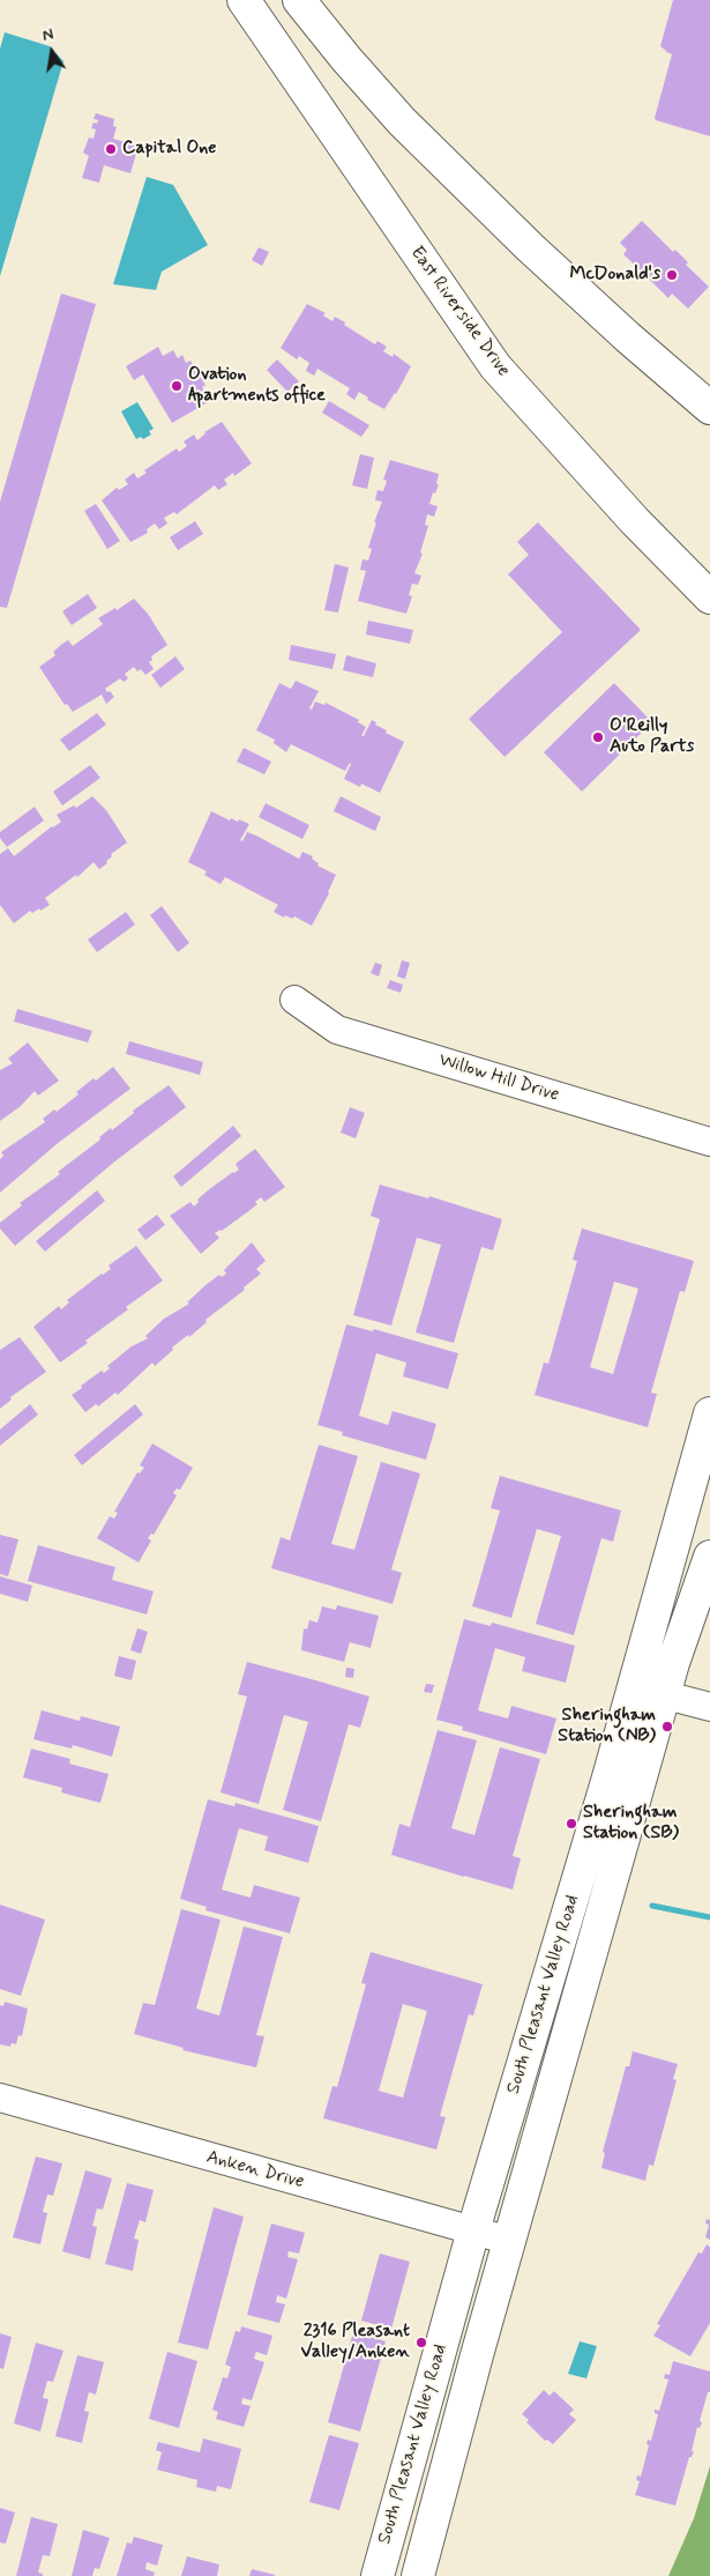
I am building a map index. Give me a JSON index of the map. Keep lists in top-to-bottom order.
{
  "streets": {
    "main road": ["East Riverside Drive", "South Pleasant Valley Road"],
    "street": ["Willow Hill Drive", "Anken Drive"]
  },
  "crossings": [
    ["South Pleasant Valley Road", "Anken Drive"]
  ],
  "places": [
    "Capital One",
    "McDonald's",
    "Ovation Apartments office",
    "O'Reilly Auto Parts",
    "Sheringham Station (NB)",
    "Sheringham Station (SB)",
    "2316 Pleasant Valley/Anken"
  ],
  "north": "top"
}
